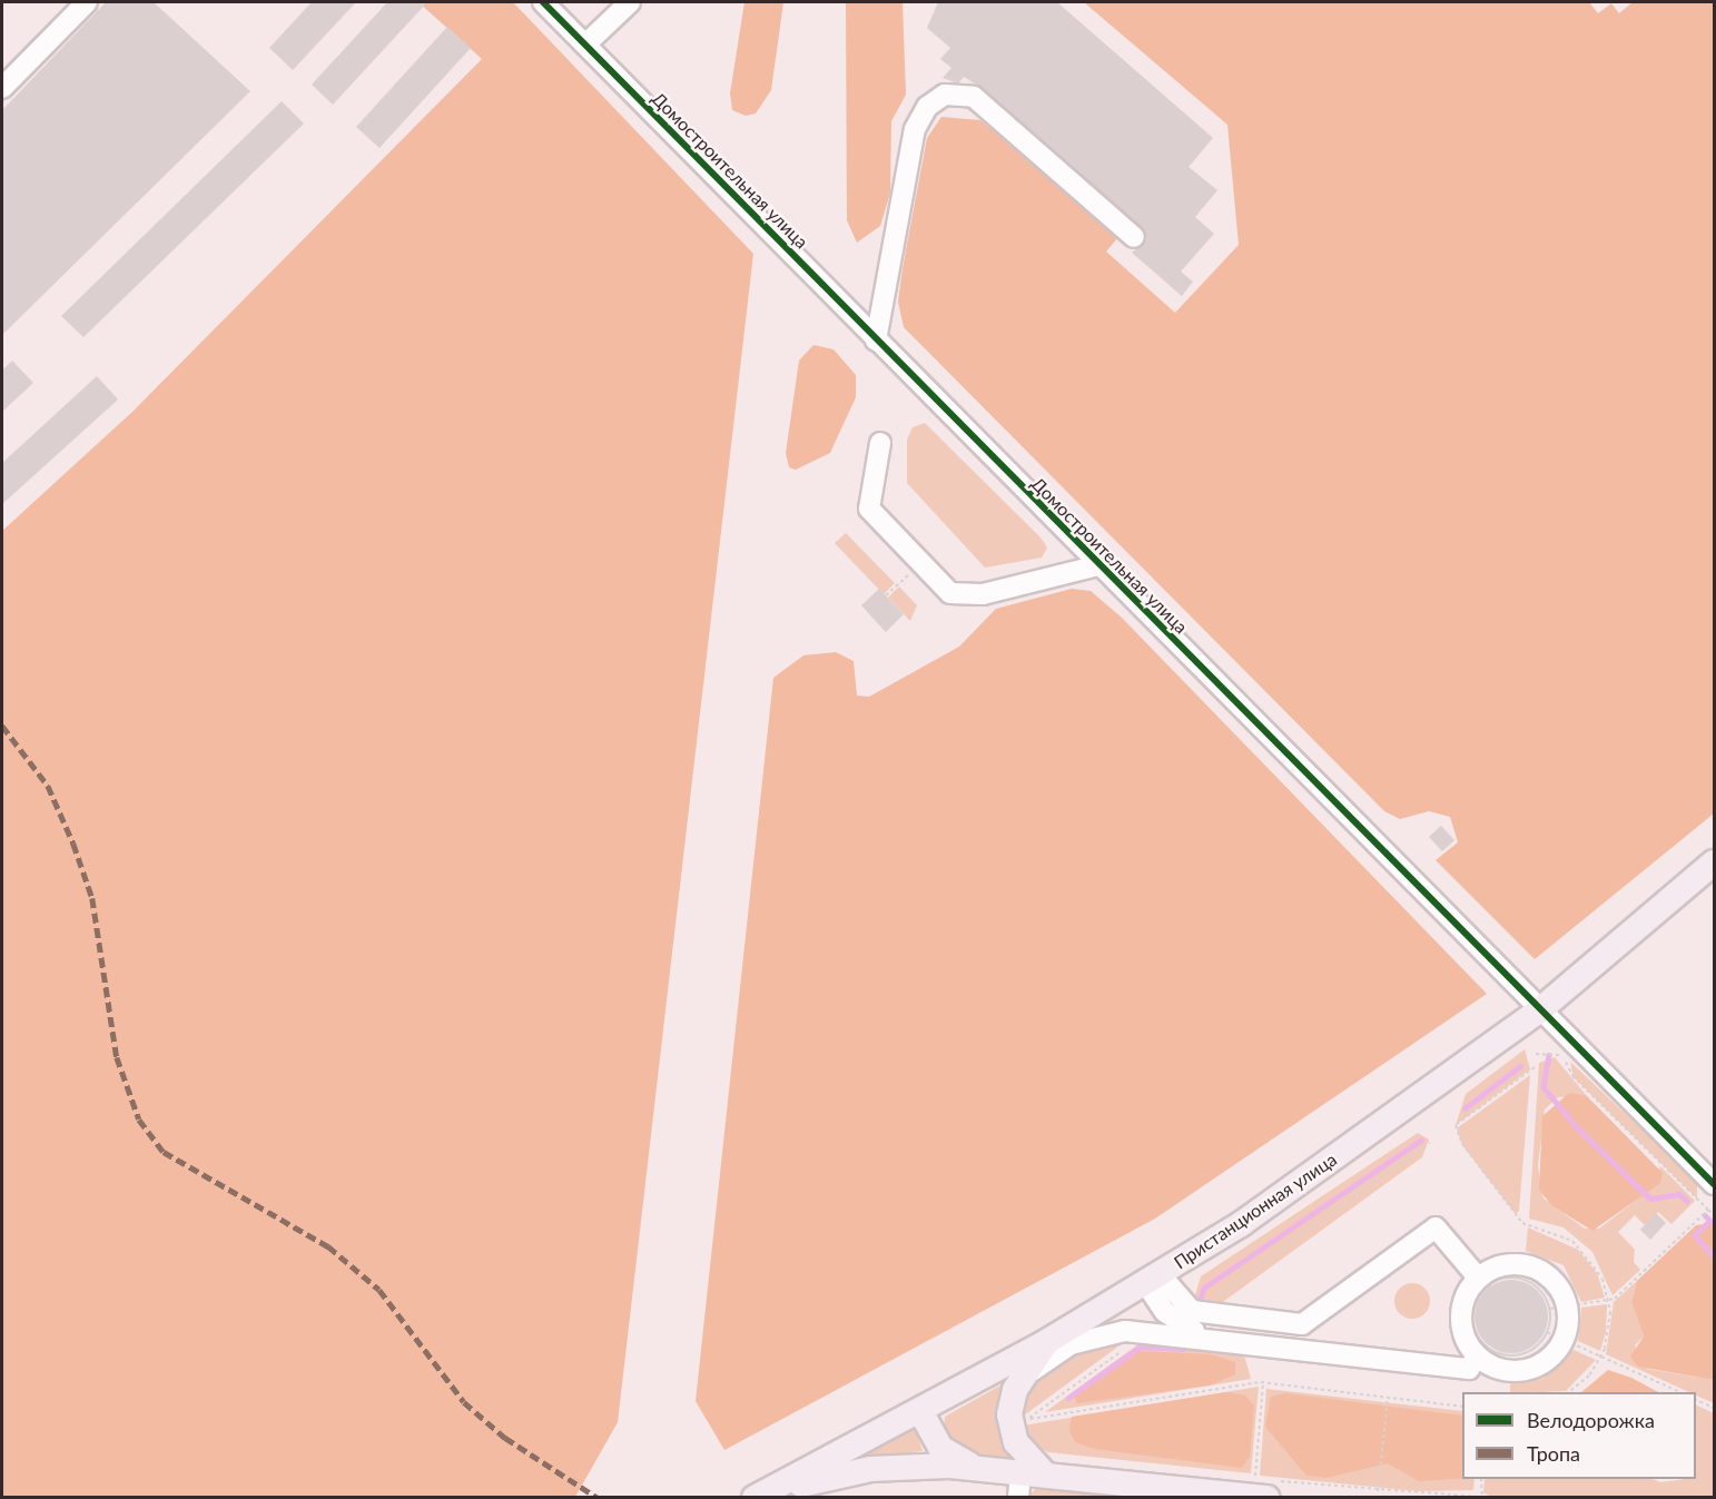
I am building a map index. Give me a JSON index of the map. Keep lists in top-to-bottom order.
{
  "streets": {
    "main road": ["Пристанционная улица"],
    "street": ["Домостроительная улица"]
  },
  "crossings": [
    ["Домостроительная улица", "Пристанционная улица"]
  ],
  "legend": ["Велодорожка", "Тропа"]
}
